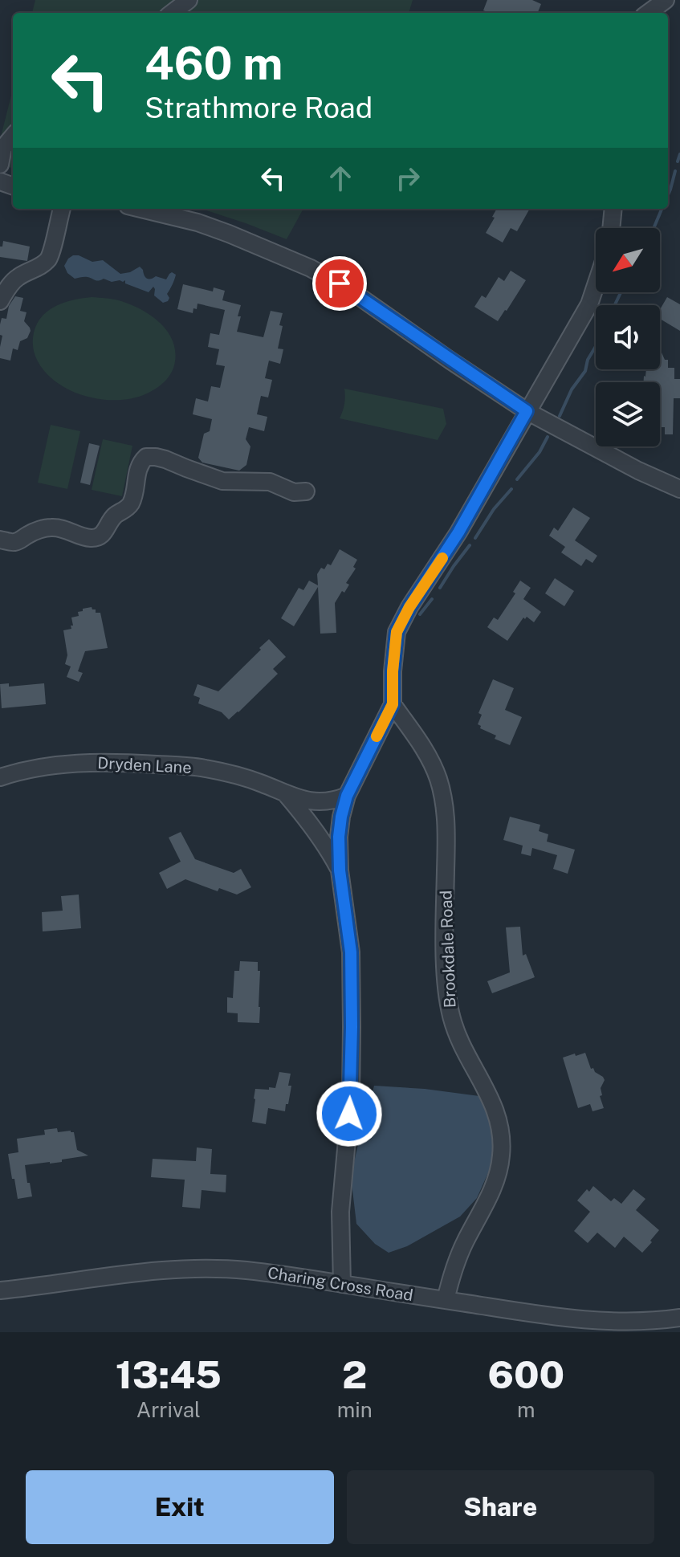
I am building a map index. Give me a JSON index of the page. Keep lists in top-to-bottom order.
{
  "streets": {
    "street": ["Dryden Lane", "Brookdale Road", "Charing Cross Road"]
  },
  "crossings": [
    ["Brookdale Road", "Charing Cross Road"]
  ],
  "north": "bottom left",
  "page": {
    "turn": ["460 m", "Strathmore Road"],
    "eta": [
      "13:45",
      "Arrival",
      "2",
      "min",
      "600",
      "m"
    ],
    "buttons": ["Exit", "Share"]
  }
}
